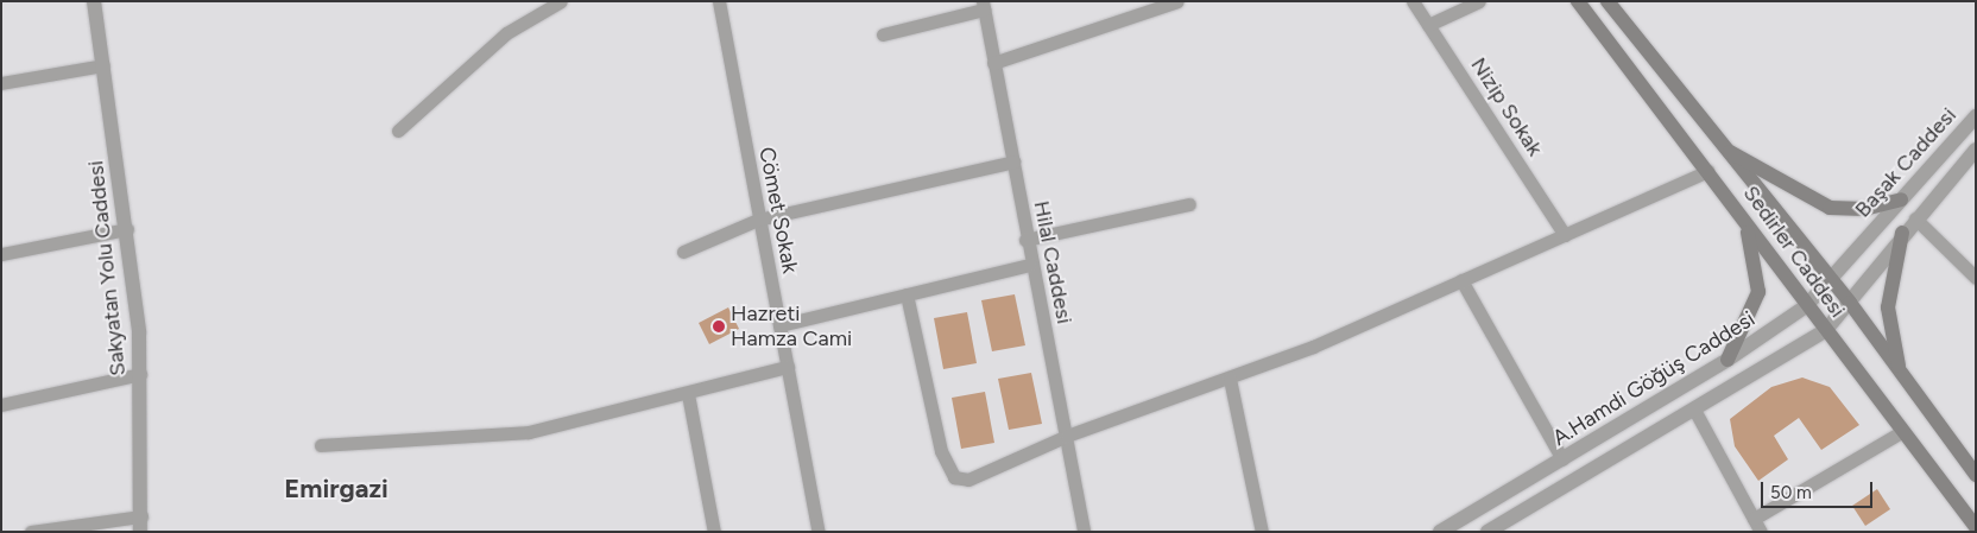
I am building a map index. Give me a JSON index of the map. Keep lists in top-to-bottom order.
{
  "streets": {
    "main road": ["Sedirler Caddesi"],
    "street": [
      "Nizip Sokak",
      "Başak Caddesi",
      "Cömet Sokak",
      "Hilal Caddesi",
      "Sakyatan Yolu Caddesi",
      "A.Hamdi Göğüş Caddesi"
    ]
  },
  "crossings": [
    ["Başak Caddesi", "A.Hamdi Göğüş Caddesi"],
    ["Sedirler Caddesi", "A.Hamdi Göğüş Caddesi"]
  ],
  "districts": ["Emirgazi"],
  "places": ["Hazreti Hamza Cami"],
  "scale_bar": "50 m"
}
